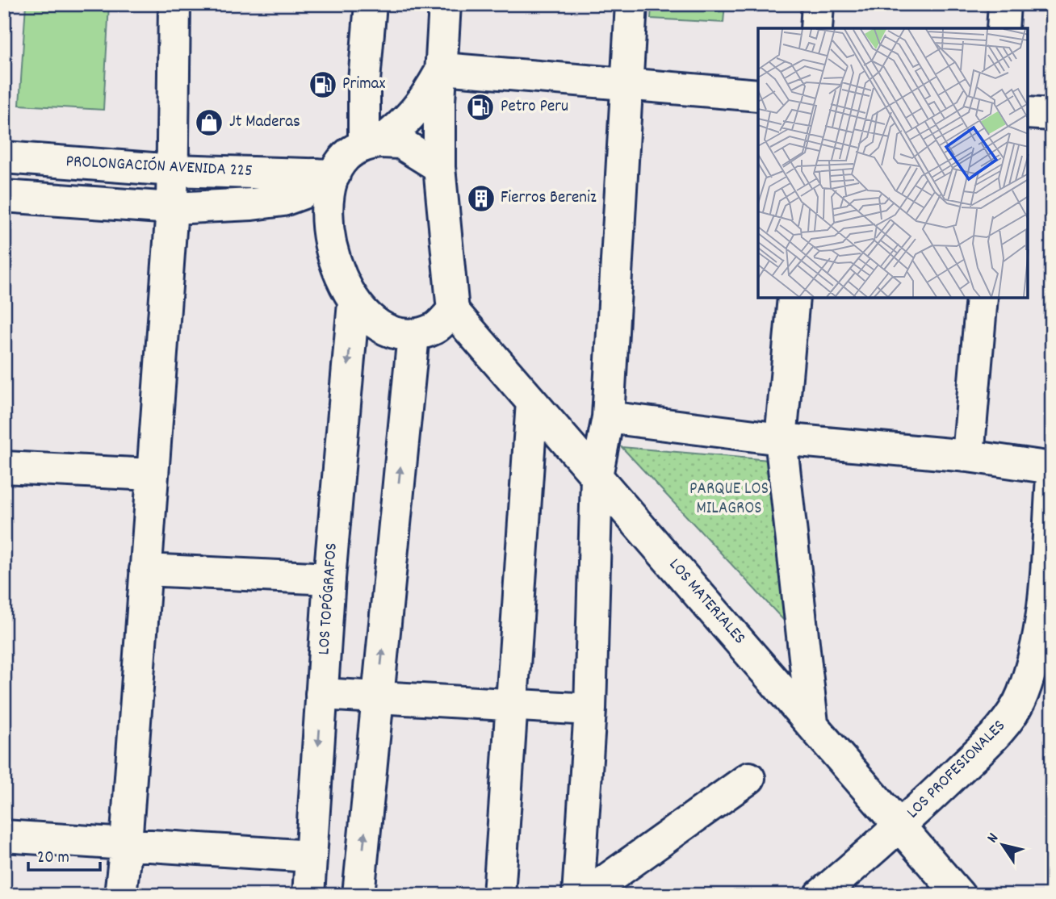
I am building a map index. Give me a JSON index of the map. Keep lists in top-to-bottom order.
{
  "streets": {
    "street": [
      "PROLONGACIÓN AVENIDA 225",
      "LOS TOPÓGRAFOS",
      "LOS MATERIALES",
      "LOS PROFESIONALES"
    ]
  },
  "crossings": [
    ["PROLONGACIÓN AVENIDA 225", "LOS TOPÓGRAFOS"],
    ["PROLONGACIÓN AVENIDA 225", "LOS MATERIALES"],
    ["LOS TOPÓGRAFOS", "LOS MATERIALES"],
    ["LOS MATERIALES", "LOS PROFESIONALES"]
  ],
  "parks": ["PARQUE LOS MILAGROS"],
  "places": {
    "fuel station": ["Primax", "Petro Peru"],
    "shop": ["Jt Maderas"],
    "building": ["Fierros Bereniz"]
  },
  "scale_bar": "20 m",
  "north": "top left"
}
